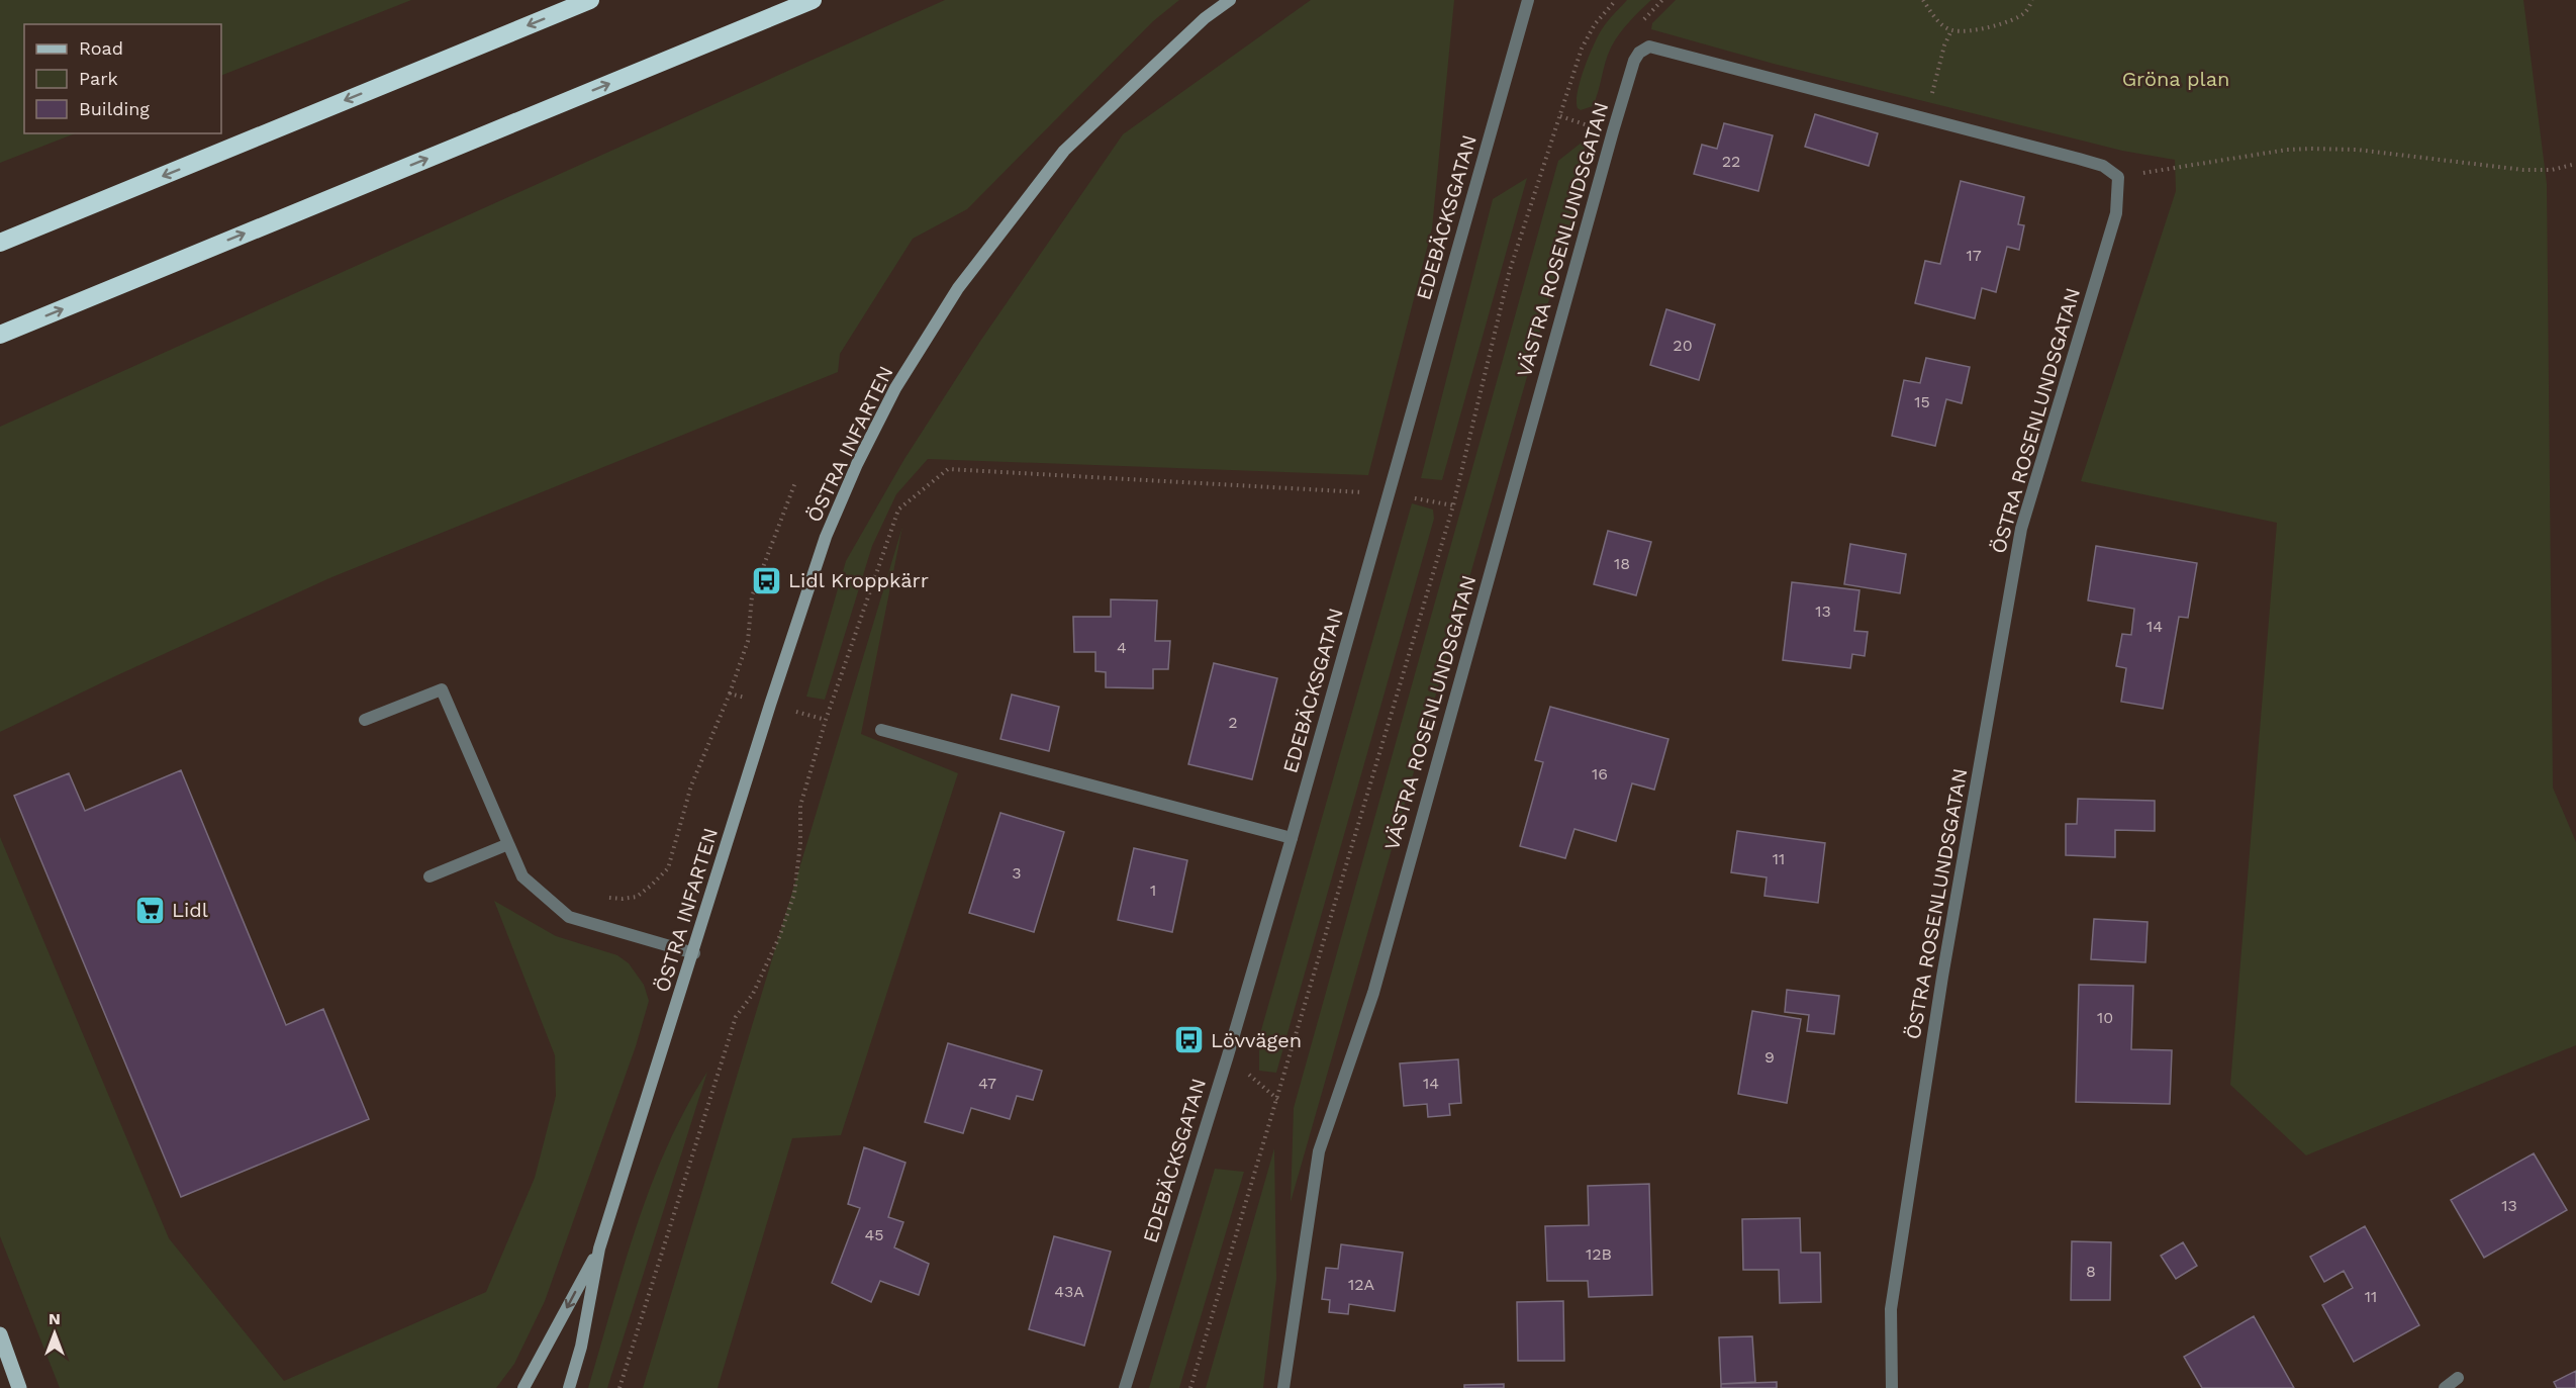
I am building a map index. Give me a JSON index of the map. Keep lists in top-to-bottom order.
{
  "streets": {
    "street": [
      "EDEBÄCKSGATAN",
      "VÄSTRA ROSENLUNDSGATAN",
      "ÖSTRA ROSENLUNDSGATAN",
      "ÖSTRA INFARTEN"
    ]
  },
  "parks": ["Gröna plan"],
  "places": {
    "bus stop": ["Lidl Kroppkärr", "Lövvägen"],
    "supermarket": ["Lidl"]
  },
  "house_numbers": [
    "22",
    "17",
    "20",
    "15",
    "18",
    "13",
    "14",
    "4",
    "2",
    "16",
    "11",
    "3",
    "1",
    "10",
    "9",
    "47",
    "14",
    "13",
    "45",
    "12B",
    "8",
    "12A",
    "43A",
    "11"
  ],
  "legend": ["Road", "Park", "Building"],
  "north": "top"
}
